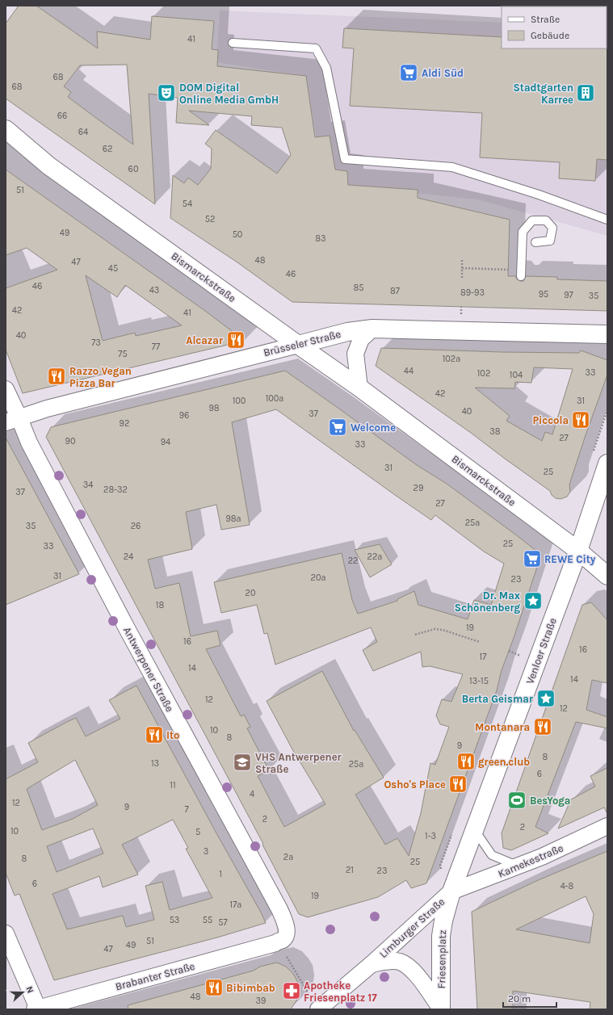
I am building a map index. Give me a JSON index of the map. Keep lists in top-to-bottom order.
{
  "streets": {
    "street": [
      "Bismarckstraße",
      "Brüsseler Straße",
      "Venloer Straße",
      "Antwerpener Straße",
      "Kamekestraße",
      "Limburger Straße",
      "Friesenplatz",
      "Brabanter Straße"
    ]
  },
  "crossings": [
    ["Bismarckstraße", "Brüsseler Straße"],
    ["Bismarckstraße", "Venloer Straße"],
    ["Brüsseler Straße", "Antwerpener Straße"],
    ["Venloer Straße", "Kamekestraße"],
    ["Venloer Straße", "Limburger Straße"],
    ["Venloer Straße", "Friesenplatz"],
    ["Antwerpener Straße", "Brabanter Straße"],
    ["Kamekestraße", "Limburger Straße"],
    ["Kamekestraße", "Friesenplatz"],
    ["Limburger Straße", "Friesenplatz"]
  ],
  "places": {
    "supermarket": ["Aldi Süd", "Welcome", "REWE City"],
    "theatre": ["DOM Digital Online Media GmbH"],
    "building": ["Stadtgarten Karree"],
    "restaurant": [
      "Alcazar",
      "Razzo Vegan Pizza Bar",
      "Piccola",
      "Montanara",
      "Ito",
      "green.club",
      "Osho's Place",
      "Bibimbab"
    ],
    "place": ["Dr. Max Schönenberg", "Berta Geismar"],
    "school or university": ["VHS Antwerpener Straße"],
    "sports": ["BesYoga"],
    "pharmacy": ["Apotheke Friesenplatz 17"]
  },
  "house_numbers": [
    "41",
    "68",
    "68",
    "66",
    "64",
    "62",
    "60",
    "51",
    "54",
    "52",
    "49",
    "50",
    "83",
    "48",
    "47",
    "45",
    "46",
    "46",
    "85",
    "43",
    "87",
    "89-93",
    "95",
    "97",
    "35",
    "42",
    "41",
    "40",
    "73",
    "77",
    "75",
    "102a",
    "44",
    "33",
    "102",
    "104",
    "42",
    "100a",
    "100",
    "31",
    "98",
    "40",
    "37",
    "96",
    "92",
    "38",
    "27",
    "90",
    "94",
    "33",
    "31",
    "25",
    "34",
    "29",
    "28-32",
    "37",
    "27",
    "98a",
    "25a",
    "35",
    "26",
    "25",
    "33",
    "24",
    "22a",
    "22",
    "31",
    "20a",
    "23",
    "20",
    "18",
    "19",
    "16",
    "16",
    "17",
    "14",
    "14",
    "13-15",
    "12",
    "12",
    "10",
    "8",
    "9",
    "8",
    "13",
    "25a",
    "6",
    "11",
    "4",
    "12",
    "9",
    "7",
    "2",
    "2",
    "10",
    "5",
    "1-3",
    "3",
    "2a",
    "8",
    "25",
    "21",
    "23",
    "1",
    "6",
    "4-8",
    "19",
    "17a",
    "53",
    "55",
    "57",
    "51",
    "49",
    "47",
    "48",
    "39"
  ],
  "legend": ["Straße", "Gebäude"],
  "scale_bar": "20 m",
  "north": "right"
}
